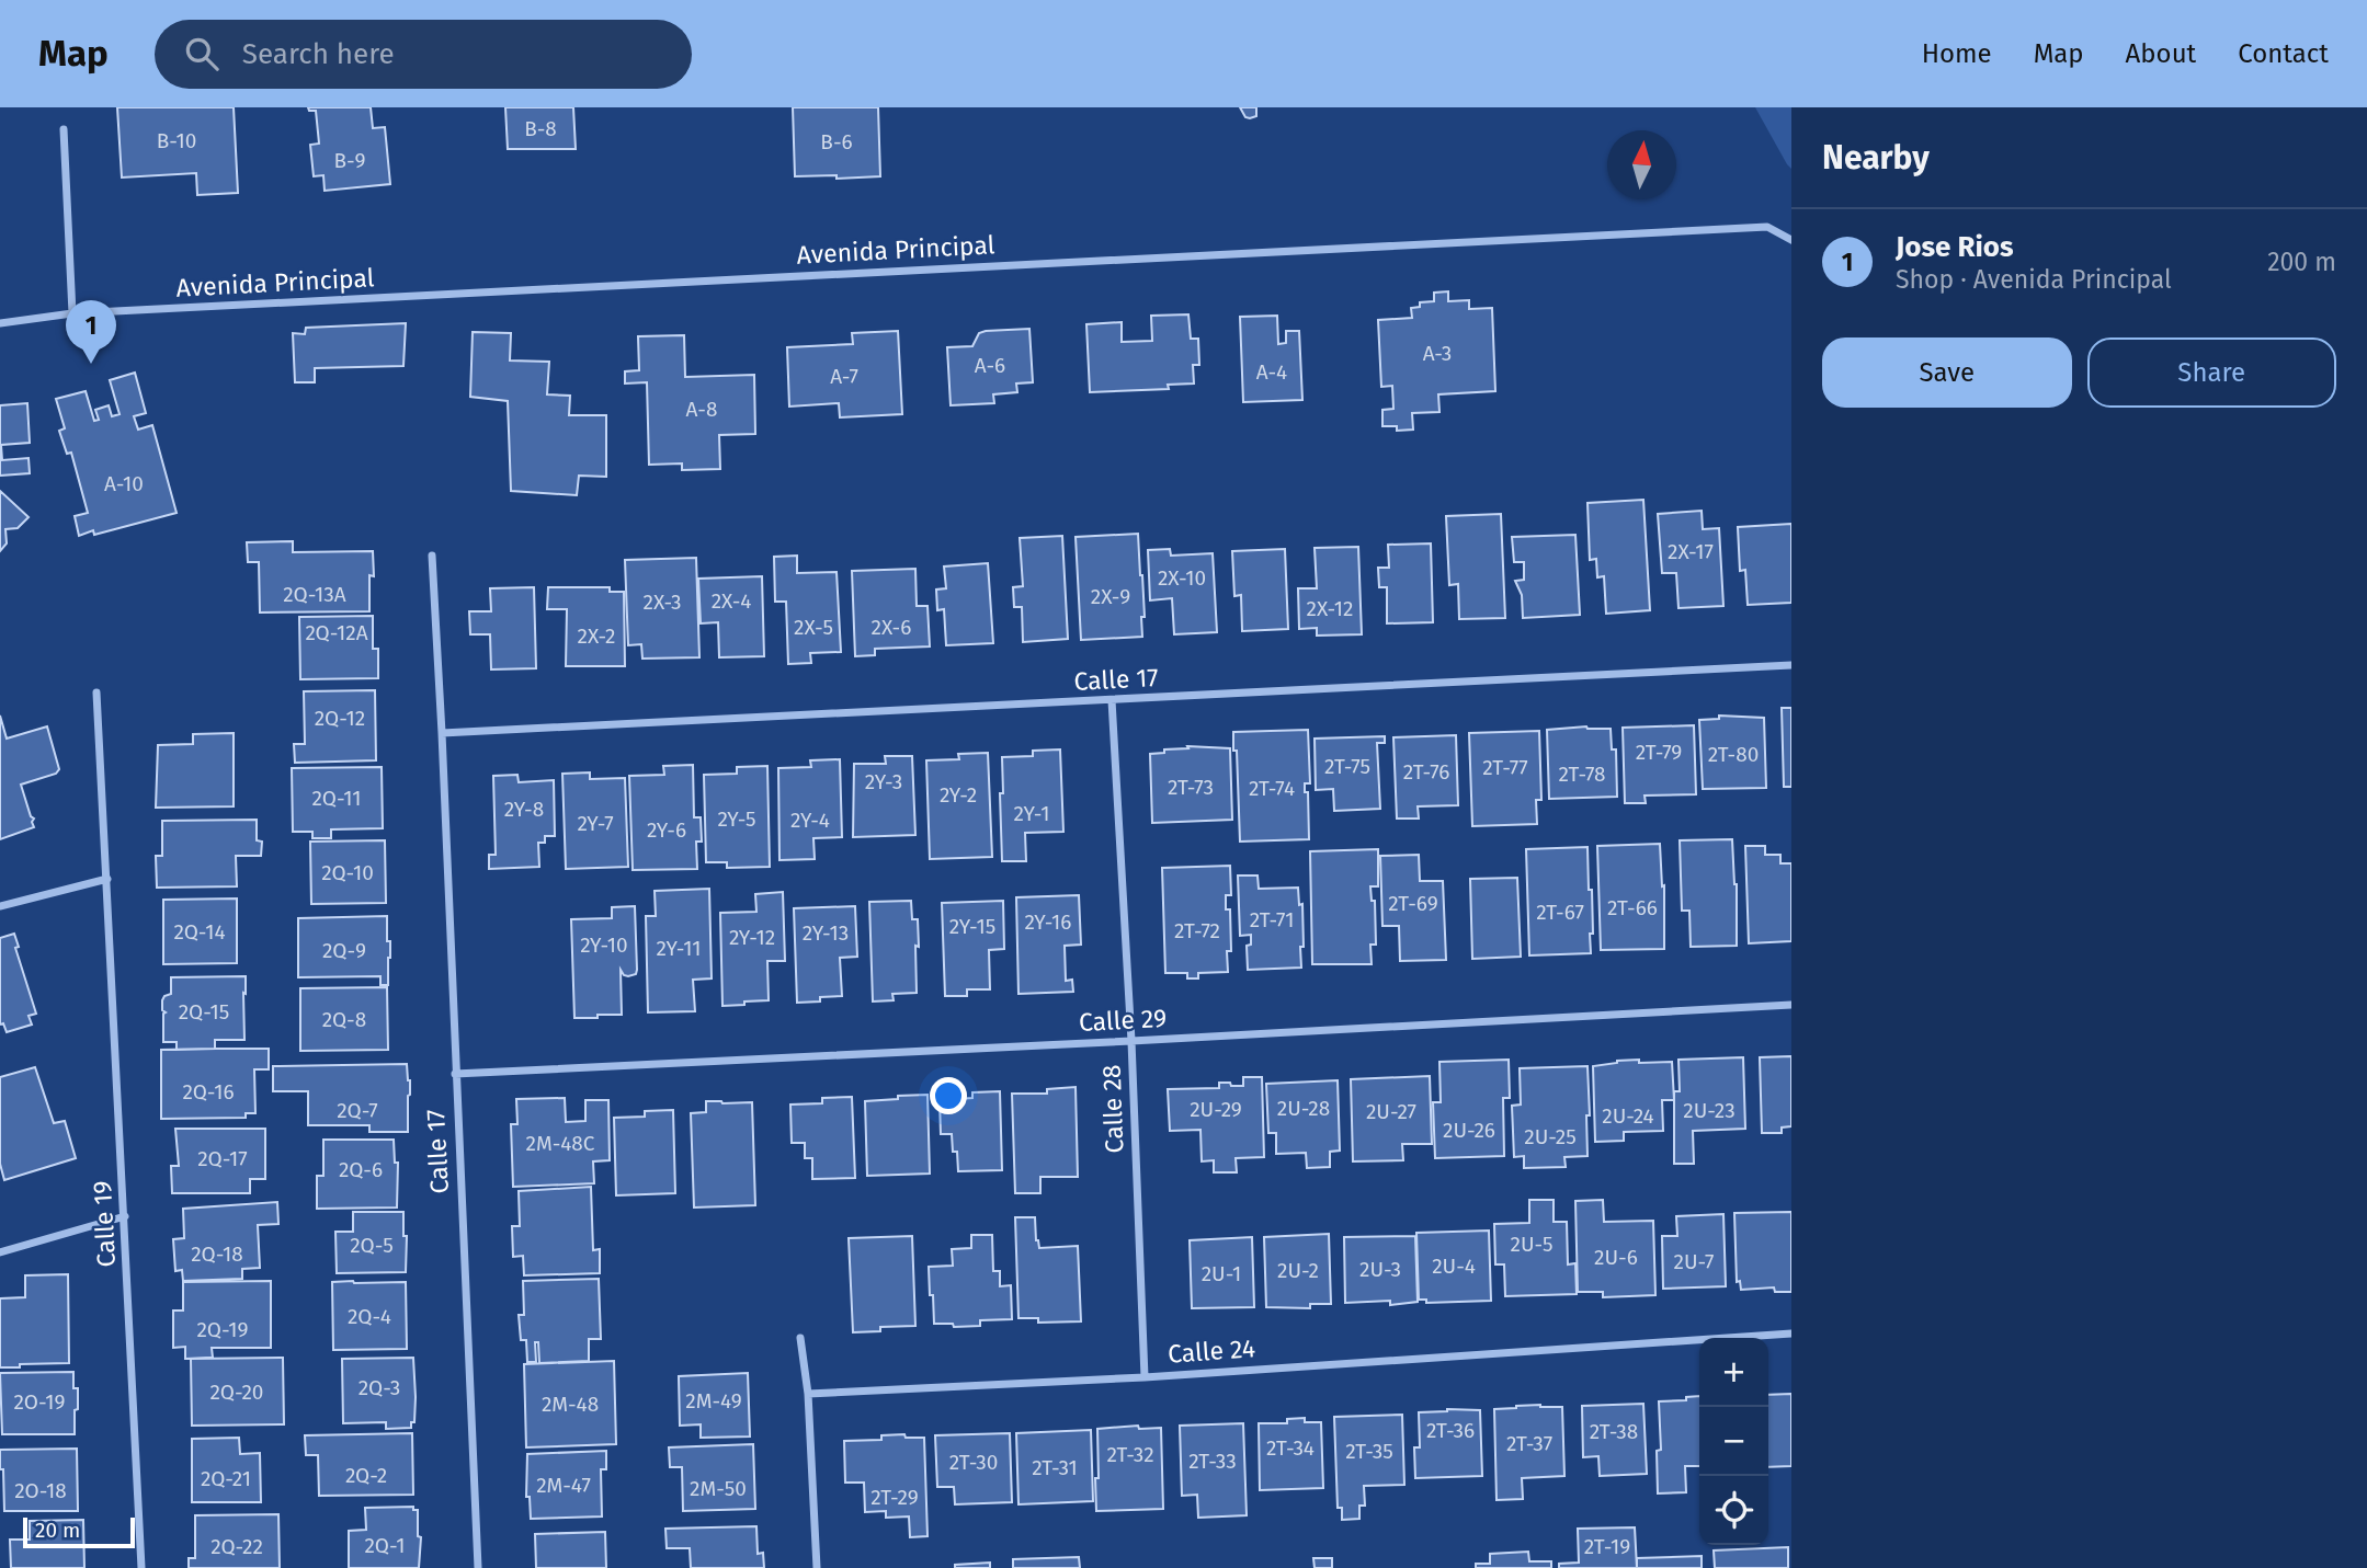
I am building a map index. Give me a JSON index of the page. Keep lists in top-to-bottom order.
{
  "streets": {
    "street": [
      "Avenida Principal",
      "Calle 17",
      "Calle 29",
      "Calle 28",
      "Calle 19",
      "Calle 24"
    ]
  },
  "crossings": [
    ["Calle 17", "Calle 29"],
    ["Calle 17", "Calle 28"],
    ["Calle 29", "Calle 28"],
    ["Calle 28", "Calle 24"]
  ],
  "house_numbers": [
    "B-8",
    "B-10",
    "B-6",
    "B-9",
    "A-3",
    "A-6",
    "A-4",
    "A-7",
    "A-8",
    "A-10",
    "2X-17",
    "2X-10",
    "2Q-13A",
    "2X-9",
    "2X-4",
    "2X-3",
    "2X-12",
    "2X-5",
    "2X-6",
    "2Q-12A",
    "2X-2",
    "2Q-12",
    "2T-79",
    "2T-80",
    "2T-75",
    "2T-77",
    "2T-76",
    "2T-78",
    "2Y-3",
    "2T-73",
    "2T-74",
    "2Y-2",
    "2Q-11",
    "2Y-8",
    "2Y-1",
    "2Y-5",
    "2Y-4",
    "2Y-7",
    "2Y-6",
    "2Q-10",
    "2T-69",
    "2T-66",
    "2T-67",
    "2T-71",
    "2Y-16",
    "2Y-15",
    "2T-72",
    "2Q-14",
    "2Y-13",
    "2Y-12",
    "2Y-10",
    "2Y-11",
    "2Q-9",
    "2Q-15",
    "2Q-8",
    "2Q-16",
    "2U-28",
    "2U-29",
    "2Q-7",
    "2U-23",
    "2U-27",
    "2U-24",
    "2U-26",
    "2U-25",
    "2M-48C",
    "2Q-17",
    "2Q-6",
    "2U-5",
    "2Q-5",
    "2Q-18",
    "2U-6",
    "2U-7",
    "2U-4",
    "2U-3",
    "2U-2",
    "2U-1",
    "2Q-4",
    "2Q-19",
    "2Q-3",
    "2Q-20",
    "2M-49",
    "2O-19",
    "2M-48",
    "2T-36",
    "2T-38",
    "2T-37",
    "2T-34",
    "2T-35",
    "2T-32",
    "2T-33",
    "2T-30",
    "2T-31",
    "2Q-2",
    "2Q-21",
    "2M-47",
    "2M-50",
    "2O-18",
    "2T-29",
    "2Q-1",
    "2Q-22",
    "2T-19"
  ],
  "scale_bar": "20 m",
  "north": "top",
  "page": {
    "header": "Map",
    "search": "Search here",
    "nav": [
      "Home",
      "Map",
      "About",
      "Contact"
    ],
    "heading": "Nearby",
    "list": [
      {
        "mark": "1",
        "name": "Jose Rios",
        "note": "Shop · Avenida Principal",
        "value": "200 m"
      }
    ],
    "pins": "1",
    "buttons": ["Save", "Share"],
    "map_buttons": ["+", "−"],
    "scale": "20 m"
  }
}
